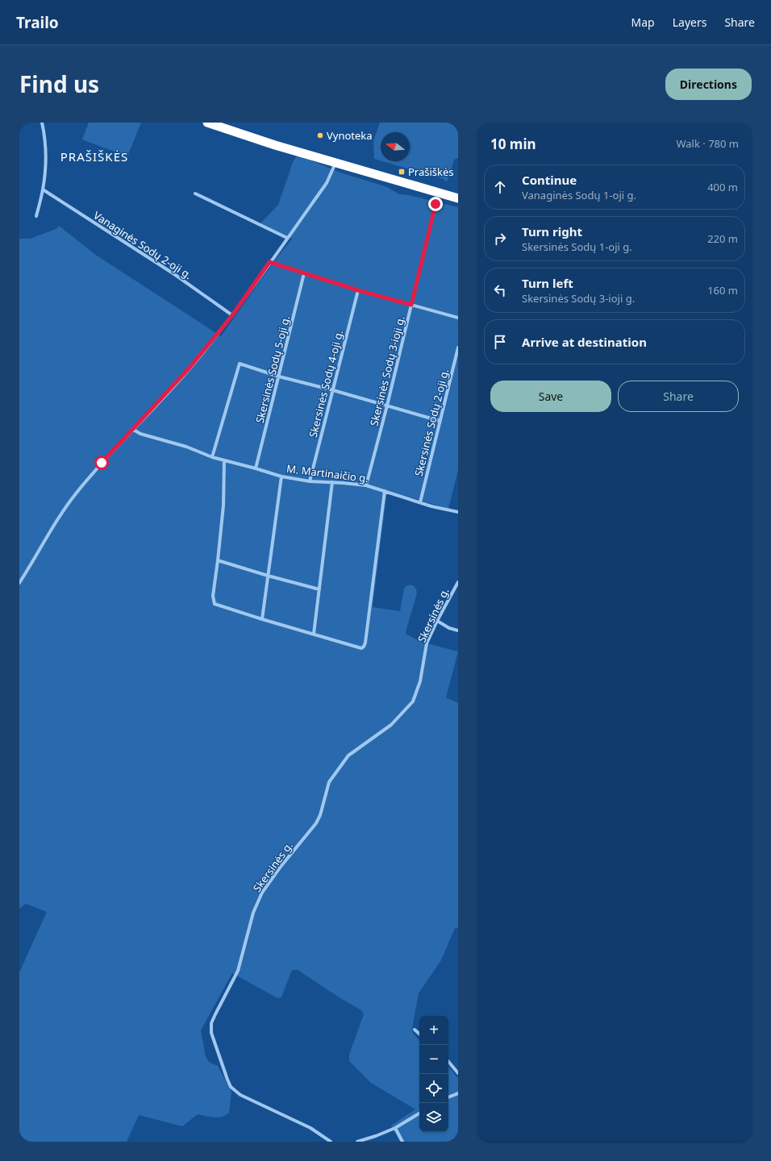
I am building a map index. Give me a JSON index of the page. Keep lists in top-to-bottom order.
{
  "streets": {
    "street": [
      "Vanaginės Sodų 2-oji g.",
      "Skersinės Sodų 5-oji g.",
      "Skersinės Sodų 3-ioji g.",
      "Skersinės Sodų 4-oji g.",
      "Skersinės Sodų 2-oji g.",
      "M. Martinaičio g.",
      "Skersinės g."
    ]
  },
  "crossings": [
    ["Skersinės Sodų 5-oji g.", "M. Martinaičio g."],
    ["Skersinės Sodų 3-ioji g.", "M. Martinaičio g."],
    ["Skersinės Sodų 4-oji g.", "M. Martinaičio g."],
    ["Skersinės Sodų 2-oji g.", "M. Martinaičio g."]
  ],
  "districts": ["PRAŠIŠKĖS"],
  "places": {
    "other": ["Vynoteka"],
    "transit": ["Prašiškės"]
  },
  "north": "left",
  "page": {
    "header": "Trailo",
    "nav": ["Map", "Layers", "Share"],
    "title": "Find us",
    "buttons": [
      "Directions",
      ["Save", "Share"]
    ],
    "heading": ["10 min", "Walk · 780 m"],
    "list": [
      ["Continue", "Vanaginės Sodų 1-oji g.", "400 m"],
      ["Turn right", "Skersinės Sodų 1-oji g.", "220 m"],
      ["Turn left", "Skersinės Sodų 3-ioji g.", "160 m"],
      "Arrive at destination"
    ],
    "map_buttons": ["+", "−"]
  }
}
